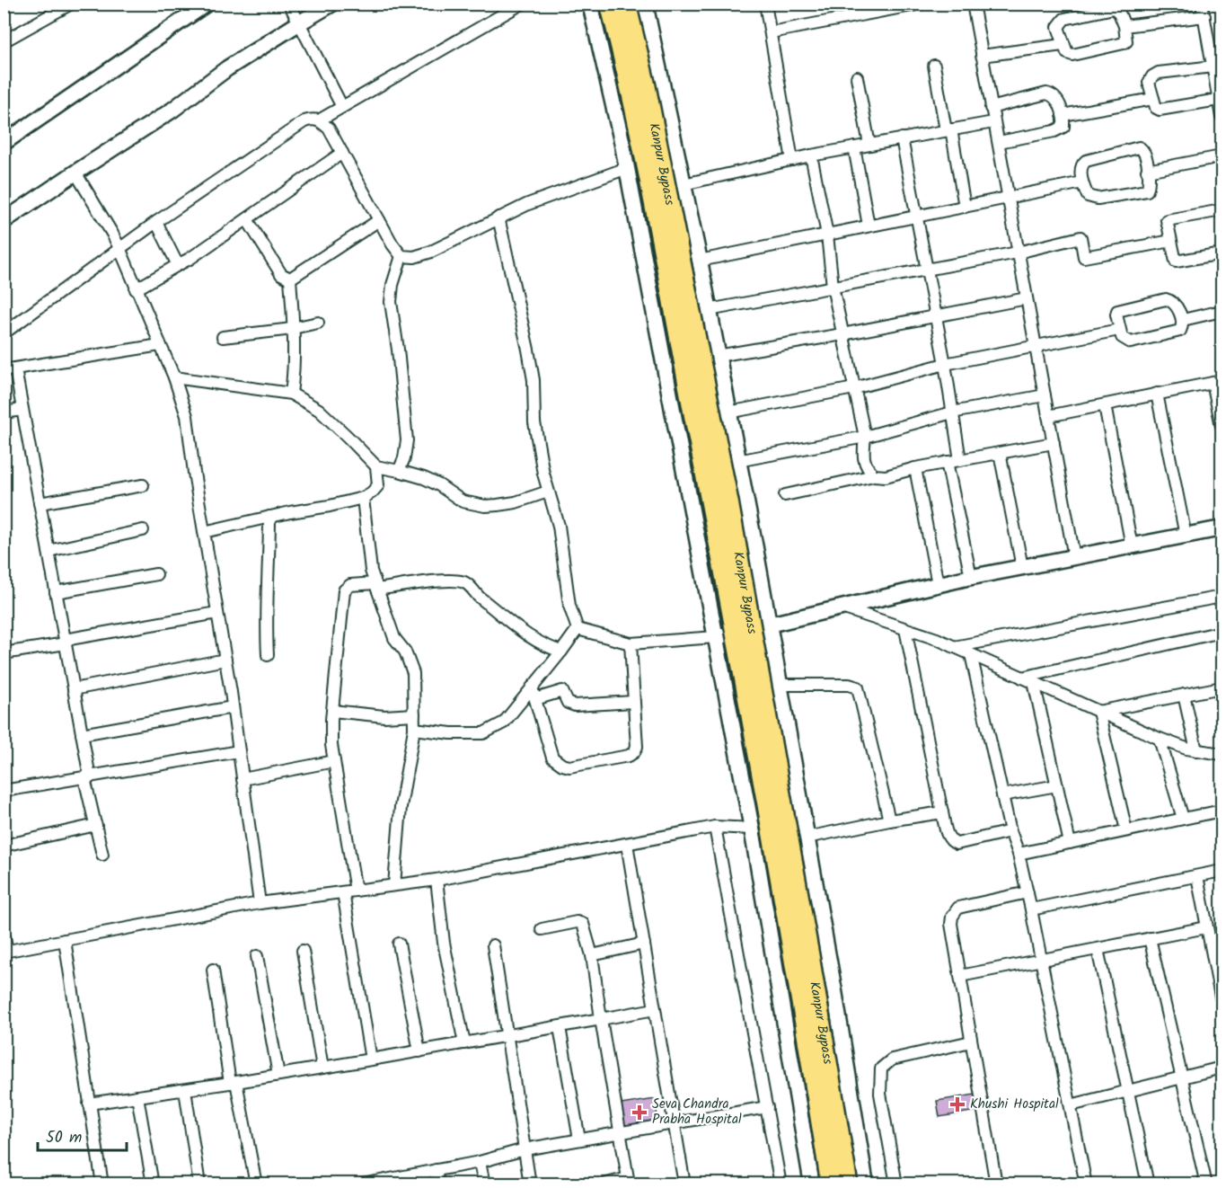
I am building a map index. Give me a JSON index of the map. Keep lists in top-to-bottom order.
{
  "streets": {
    "highway": ["Kanpur Bypass"]
  },
  "places": {
    "health": ["Khushi Hospital", "Seva Chandra Prabha Hospital"]
  },
  "scale_bar": "50 m"
}
